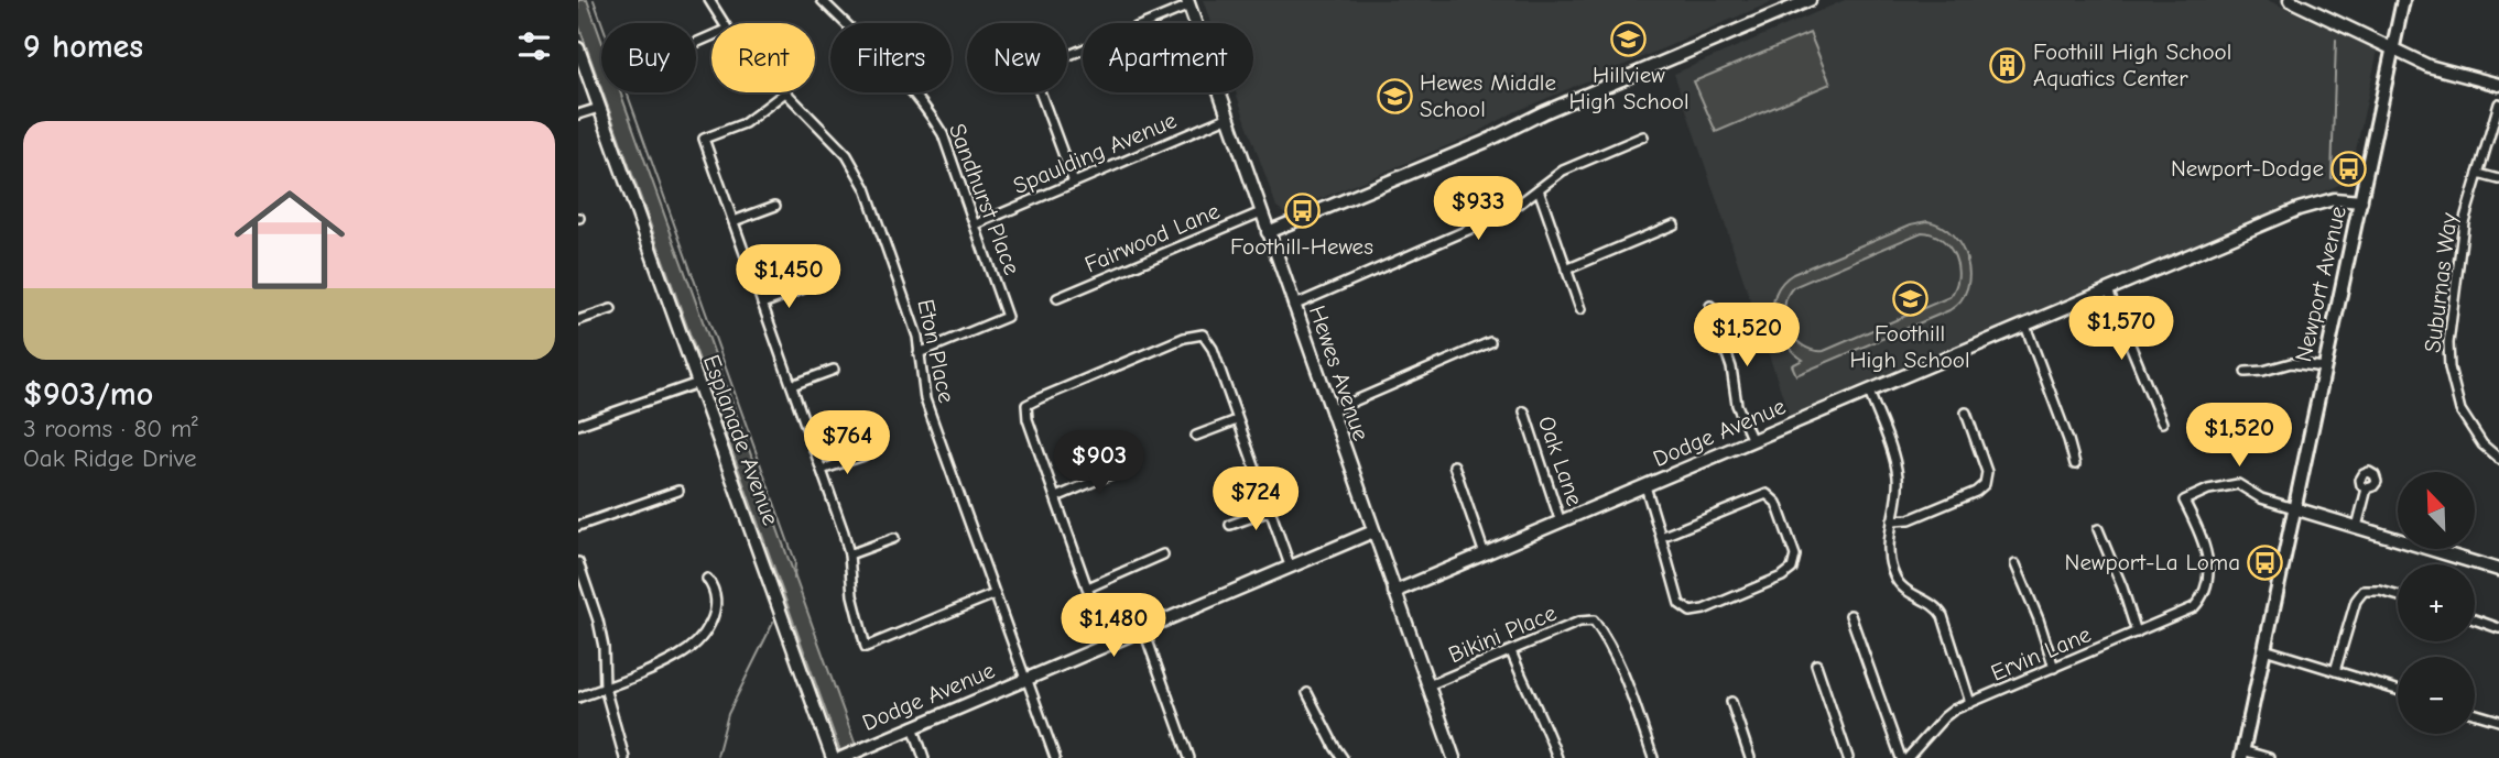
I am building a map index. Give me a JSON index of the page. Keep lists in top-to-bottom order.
{
  "streets": {
    "main road": ["Newport Avenue"],
    "street": [
      "Spaulding Avenue",
      "Sandhurst Place",
      "Fairwood Lane",
      "Suburnas Way",
      "Eton Place",
      "Hewes Avenue",
      "Dodge Avenue",
      "Esplanade Avenue",
      "Oak Lane",
      "Bikini Place",
      "Ervin Lane"
    ]
  },
  "crossings": [
    ["Spaulding Avenue", "Sandhurst Place"],
    ["Spaulding Avenue", "Hewes Avenue"],
    ["Sandhurst Place", "Eton Place"],
    ["Fairwood Lane", "Hewes Avenue"],
    ["Newport Avenue", "Dodge Avenue"],
    ["Newport Avenue", "Ervin Lane"],
    ["Eton Place", "Dodge Avenue"],
    ["Hewes Avenue", "Dodge Avenue"],
    ["Hewes Avenue", "Bikini Place"],
    ["Dodge Avenue", "Oak Lane"]
  ],
  "places": {
    "school or university": ["Hillview High School", "Hewes Middle School", "Foothill High School"],
    "building": ["Foothill High School Aquatics Center"],
    "bus stop": ["Newport-Dodge", "Foothill-Hewes", "Newport-La Loma"]
  },
  "north": "top left",
  "page": {
    "heading": "9 homes",
    "chip": [
      "Buy",
      "Rent",
      "Filters",
      "New",
      "Apartment"
    ],
    "list": [
      {
        "name": "$903/mo",
        "note": "3 rooms · 80 m² · Oak Ridge Drive"
      }
    ],
    "price": [
      "$933",
      "$1,450",
      "$1,570",
      "$1,520",
      "$1,520",
      "$764",
      "$903",
      "$724",
      "$1,480"
    ],
    "map_buttons": ["+", "−"]
  }
}
